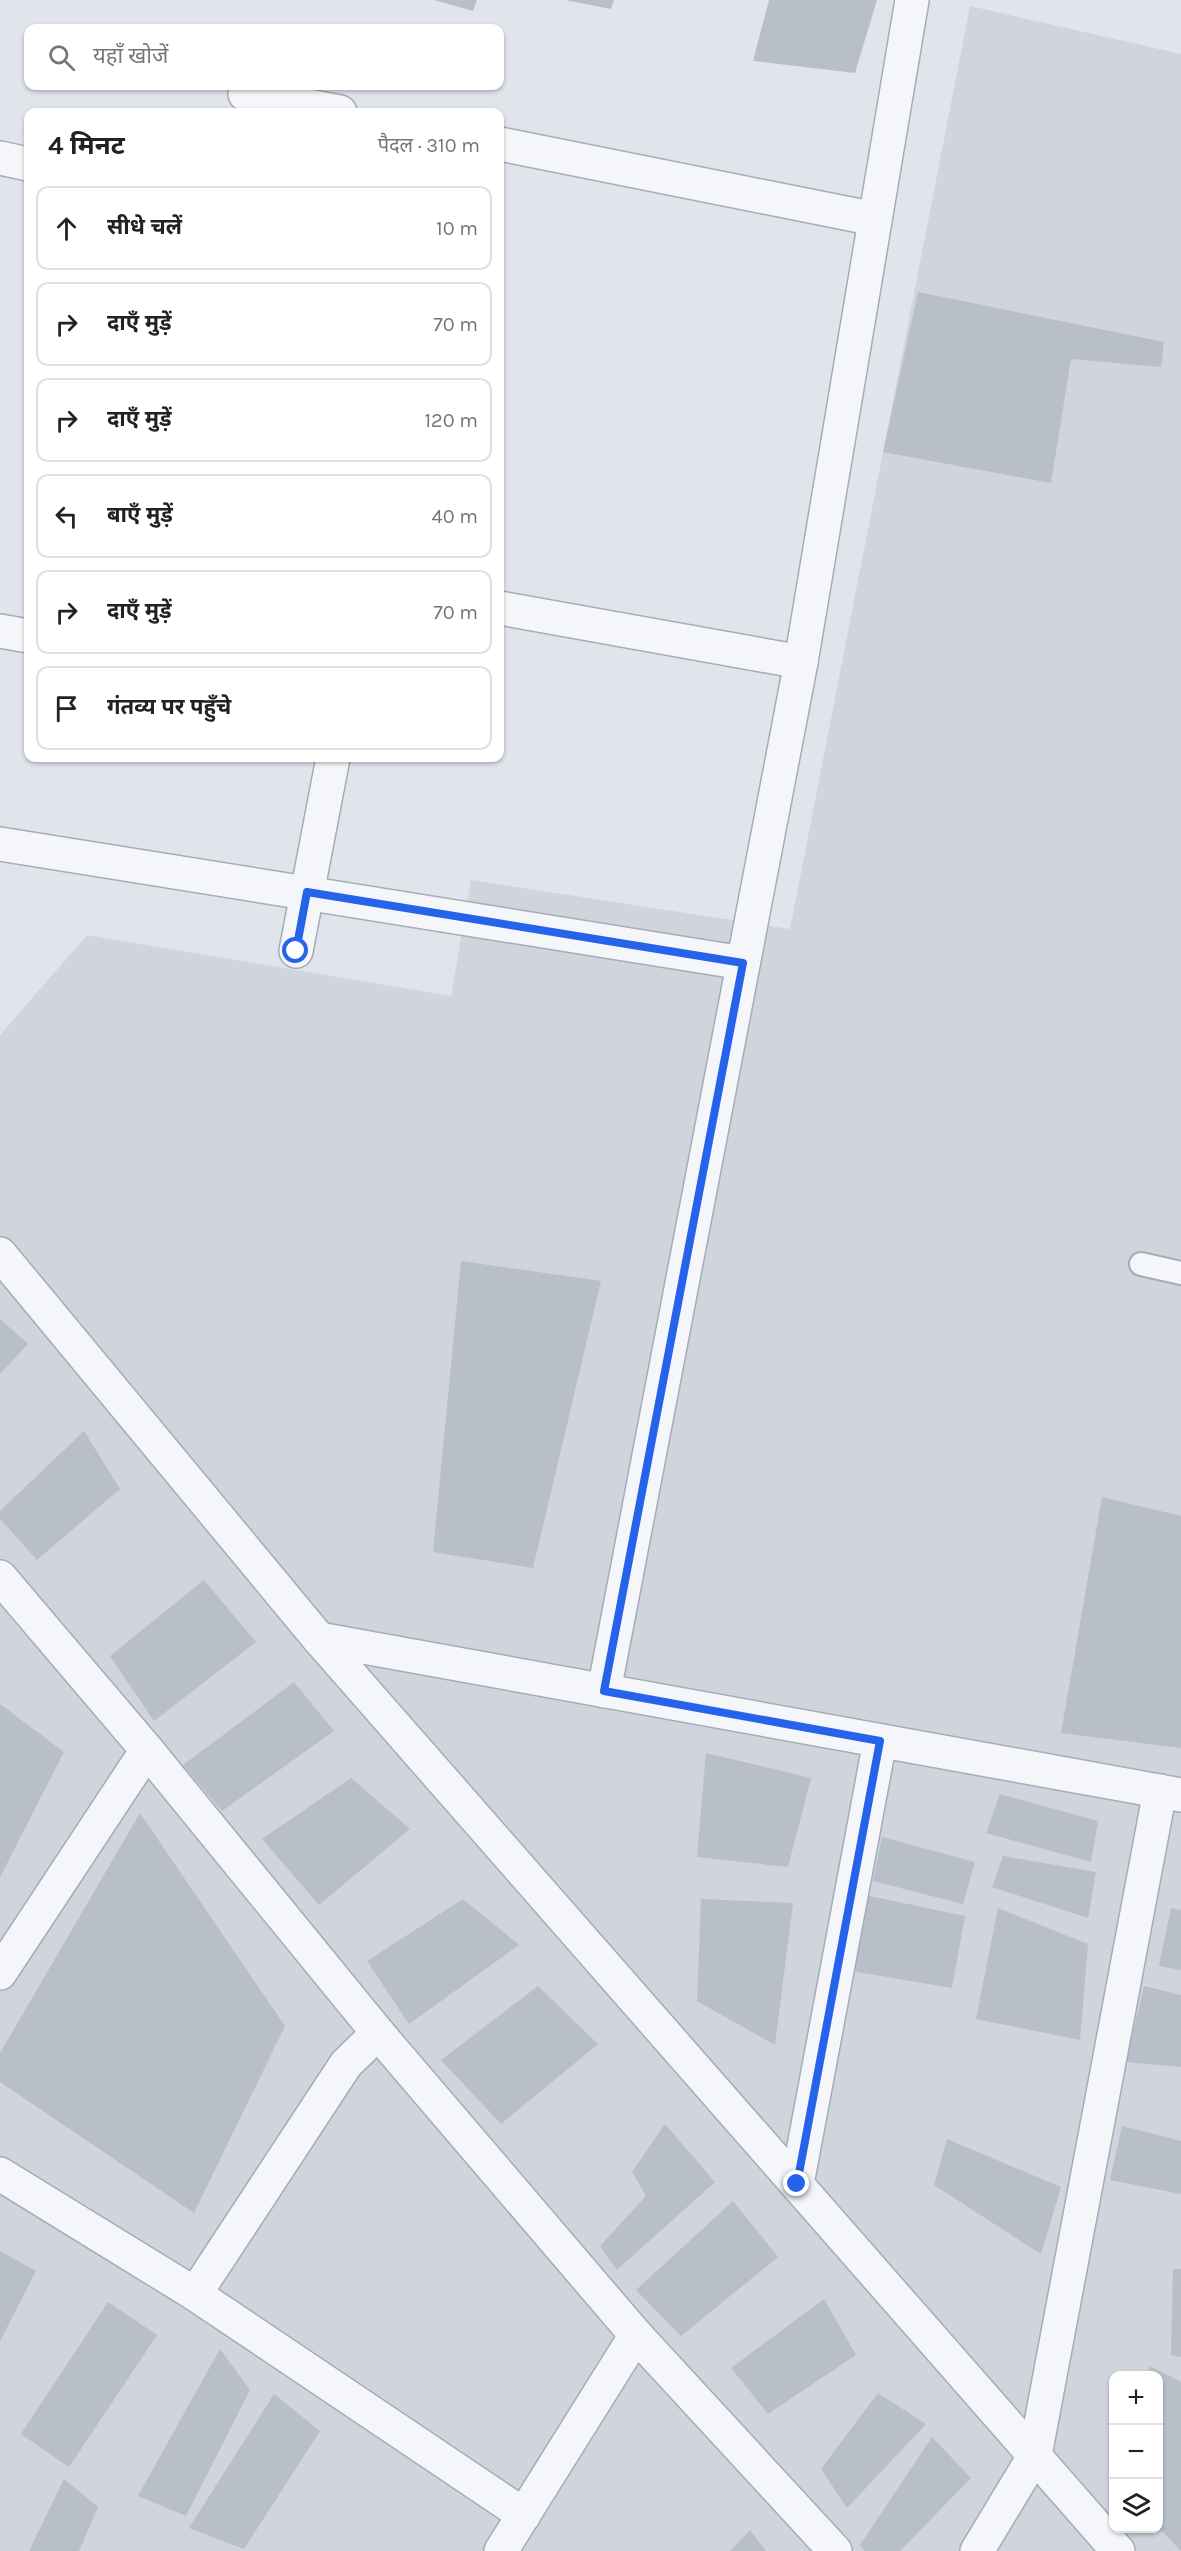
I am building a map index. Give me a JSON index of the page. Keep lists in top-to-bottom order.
{
  "page": {
    "search": "यहाँ खोजें",
    "heading": ["4 मिनट", "पैदल · 310 m"],
    "list": [
      ["सीधे चलें", "10 m"],
      ["दाएँ मुड़ें", "70 m"],
      ["दाएँ मुड़ें", "120 m"],
      ["बाएँ मुड़ें", "40 m"],
      ["दाएँ मुड़ें", "70 m"],
      "गंतव्य पर पहुँचे"
    ],
    "map_buttons": ["+", "−"]
  }
}
